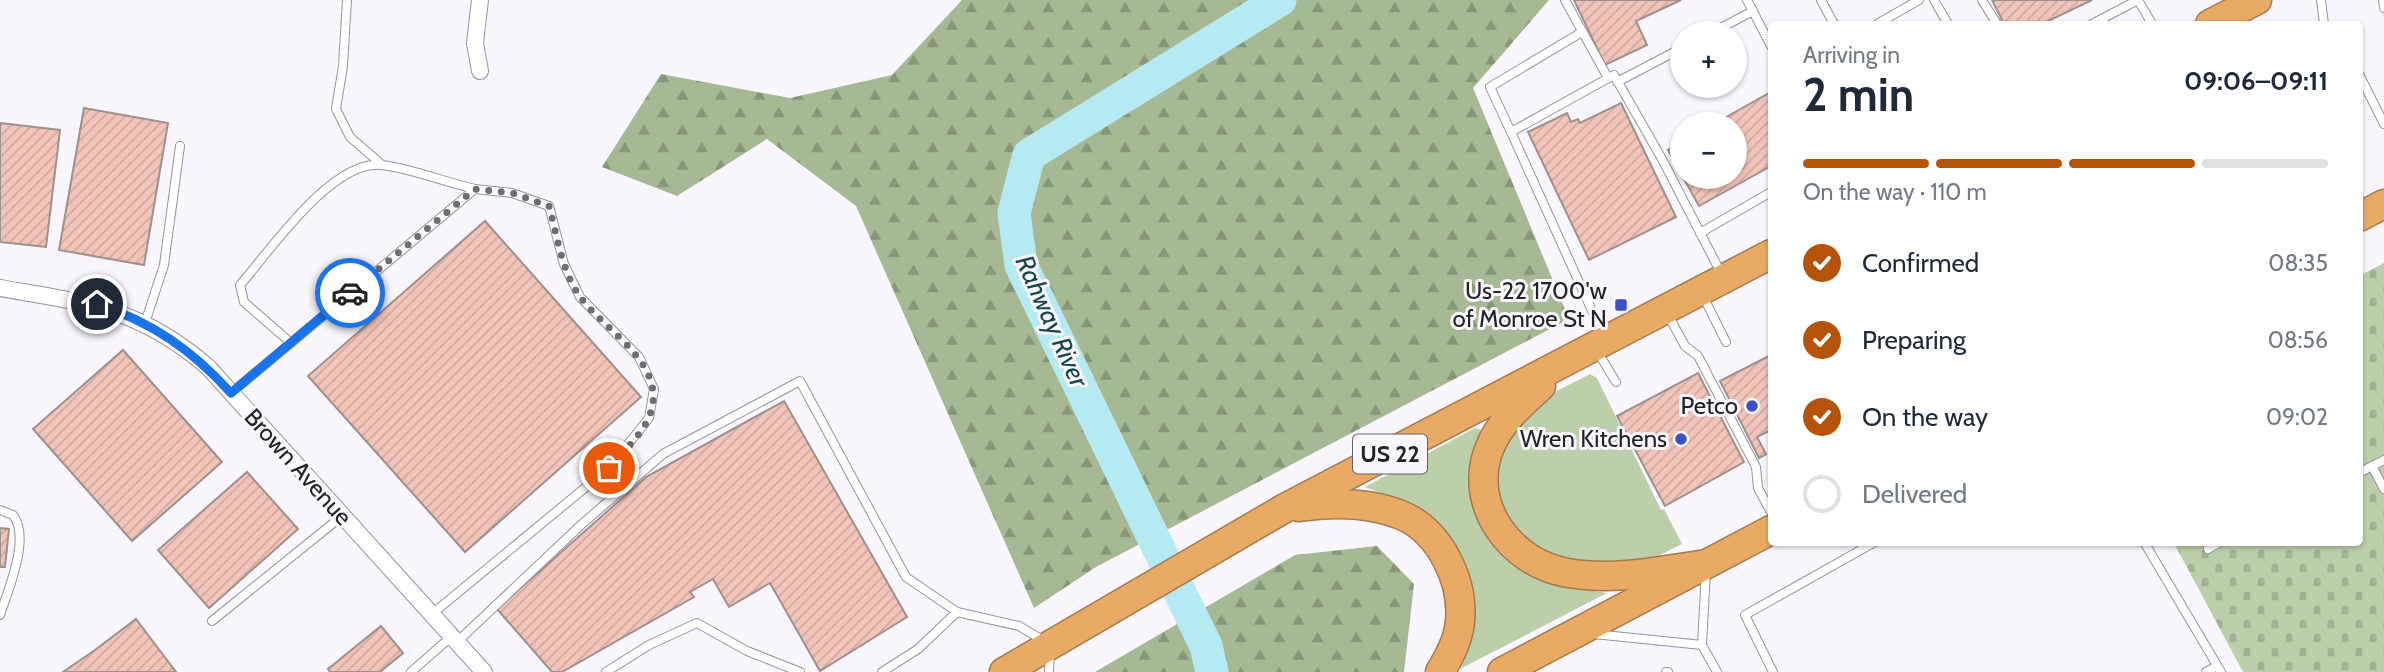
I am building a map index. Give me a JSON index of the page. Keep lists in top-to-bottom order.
{
  "streets": {
    "highway": ["US 22"],
    "street": ["Brown Avenue"]
  },
  "water": ["Rahway River"],
  "places": {
    "transit": ["Us-22 1700'w of Monroe St N"],
    "other": ["Petco", "Wren Kitchens"]
  },
  "page": {
    "map_buttons": ["+", "−"],
    "heading": ["2 min", "Arriving in", "09:06–09:11"],
    "bar": "On the way · 110 m",
    "list": [
      ["Confirmed", "08:35"],
      ["Preparing", "08:56"],
      ["On the way", "09:02"],
      "Delivered"
    ]
  }
}
